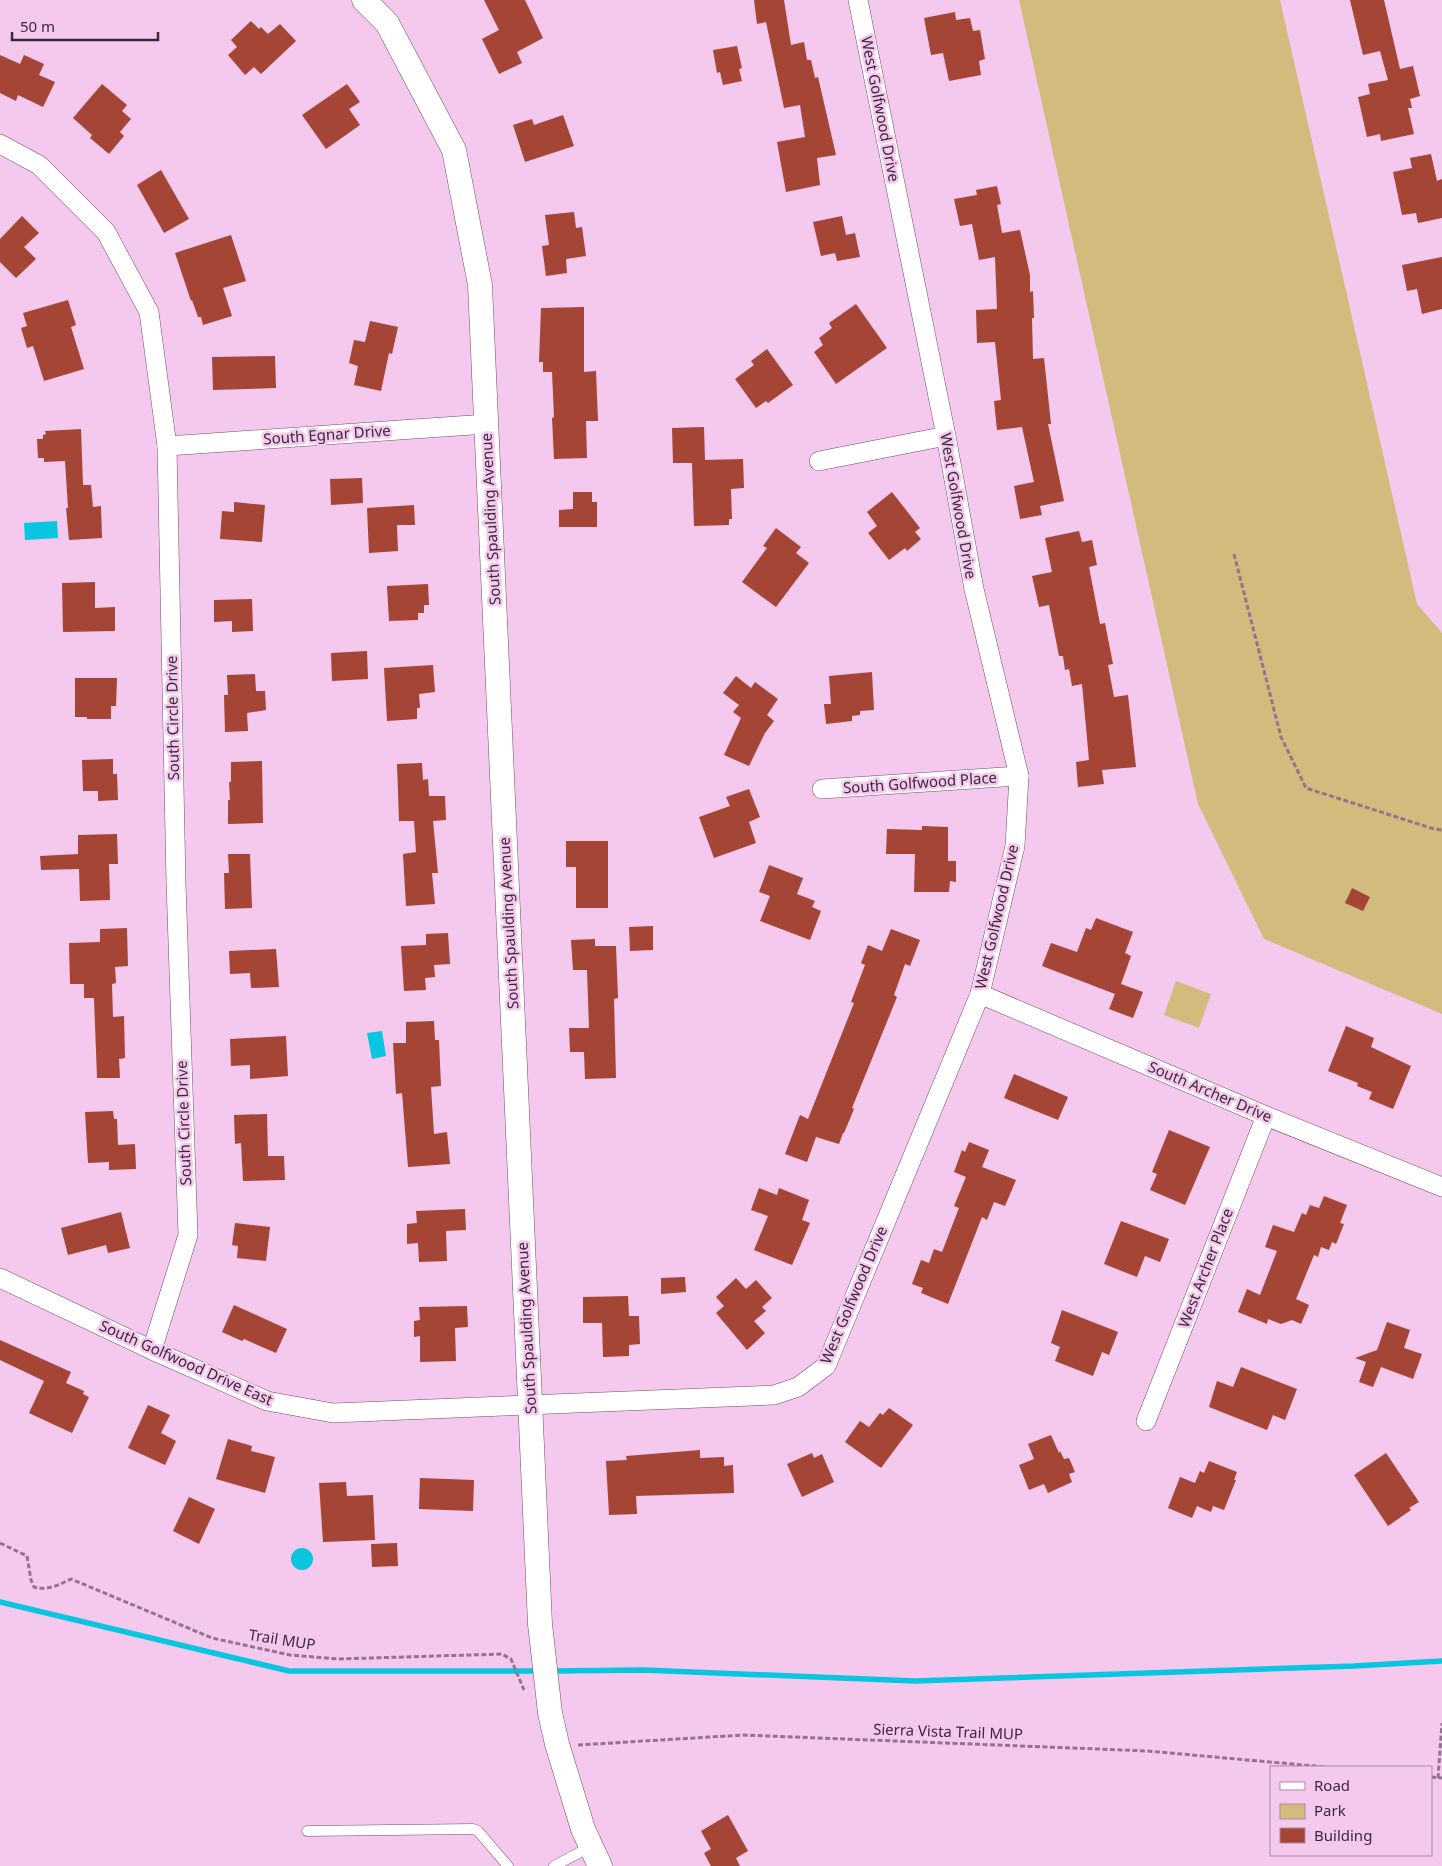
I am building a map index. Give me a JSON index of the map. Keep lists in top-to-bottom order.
{
  "streets": {
    "street": [
      "West Golfwood Drive",
      "South Egnar Drive",
      "South Spaulding Avenue",
      "South Circle Drive",
      "South Golfwood Place",
      "South Archer Drive",
      "West Archer Place",
      "South Golfwood Drive East"
    ],
    "path": ["Trail MUP", "Sierra Vista Trail MUP"]
  },
  "crossings": [
    ["West Golfwood Drive", "South Spaulding Avenue"],
    ["West Golfwood Drive", "South Golfwood Place"],
    ["West Golfwood Drive", "South Archer Drive"],
    ["West Golfwood Drive", "South Golfwood Drive East"],
    ["South Egnar Drive", "South Spaulding Avenue"],
    ["South Egnar Drive", "South Circle Drive"],
    ["South Spaulding Avenue", "South Golfwood Drive East"],
    ["South Circle Drive", "South Golfwood Drive East"],
    ["South Archer Drive", "West Archer Place"]
  ],
  "legend": ["Road", "Park", "Building"],
  "scale_bar": "50 m"
}
